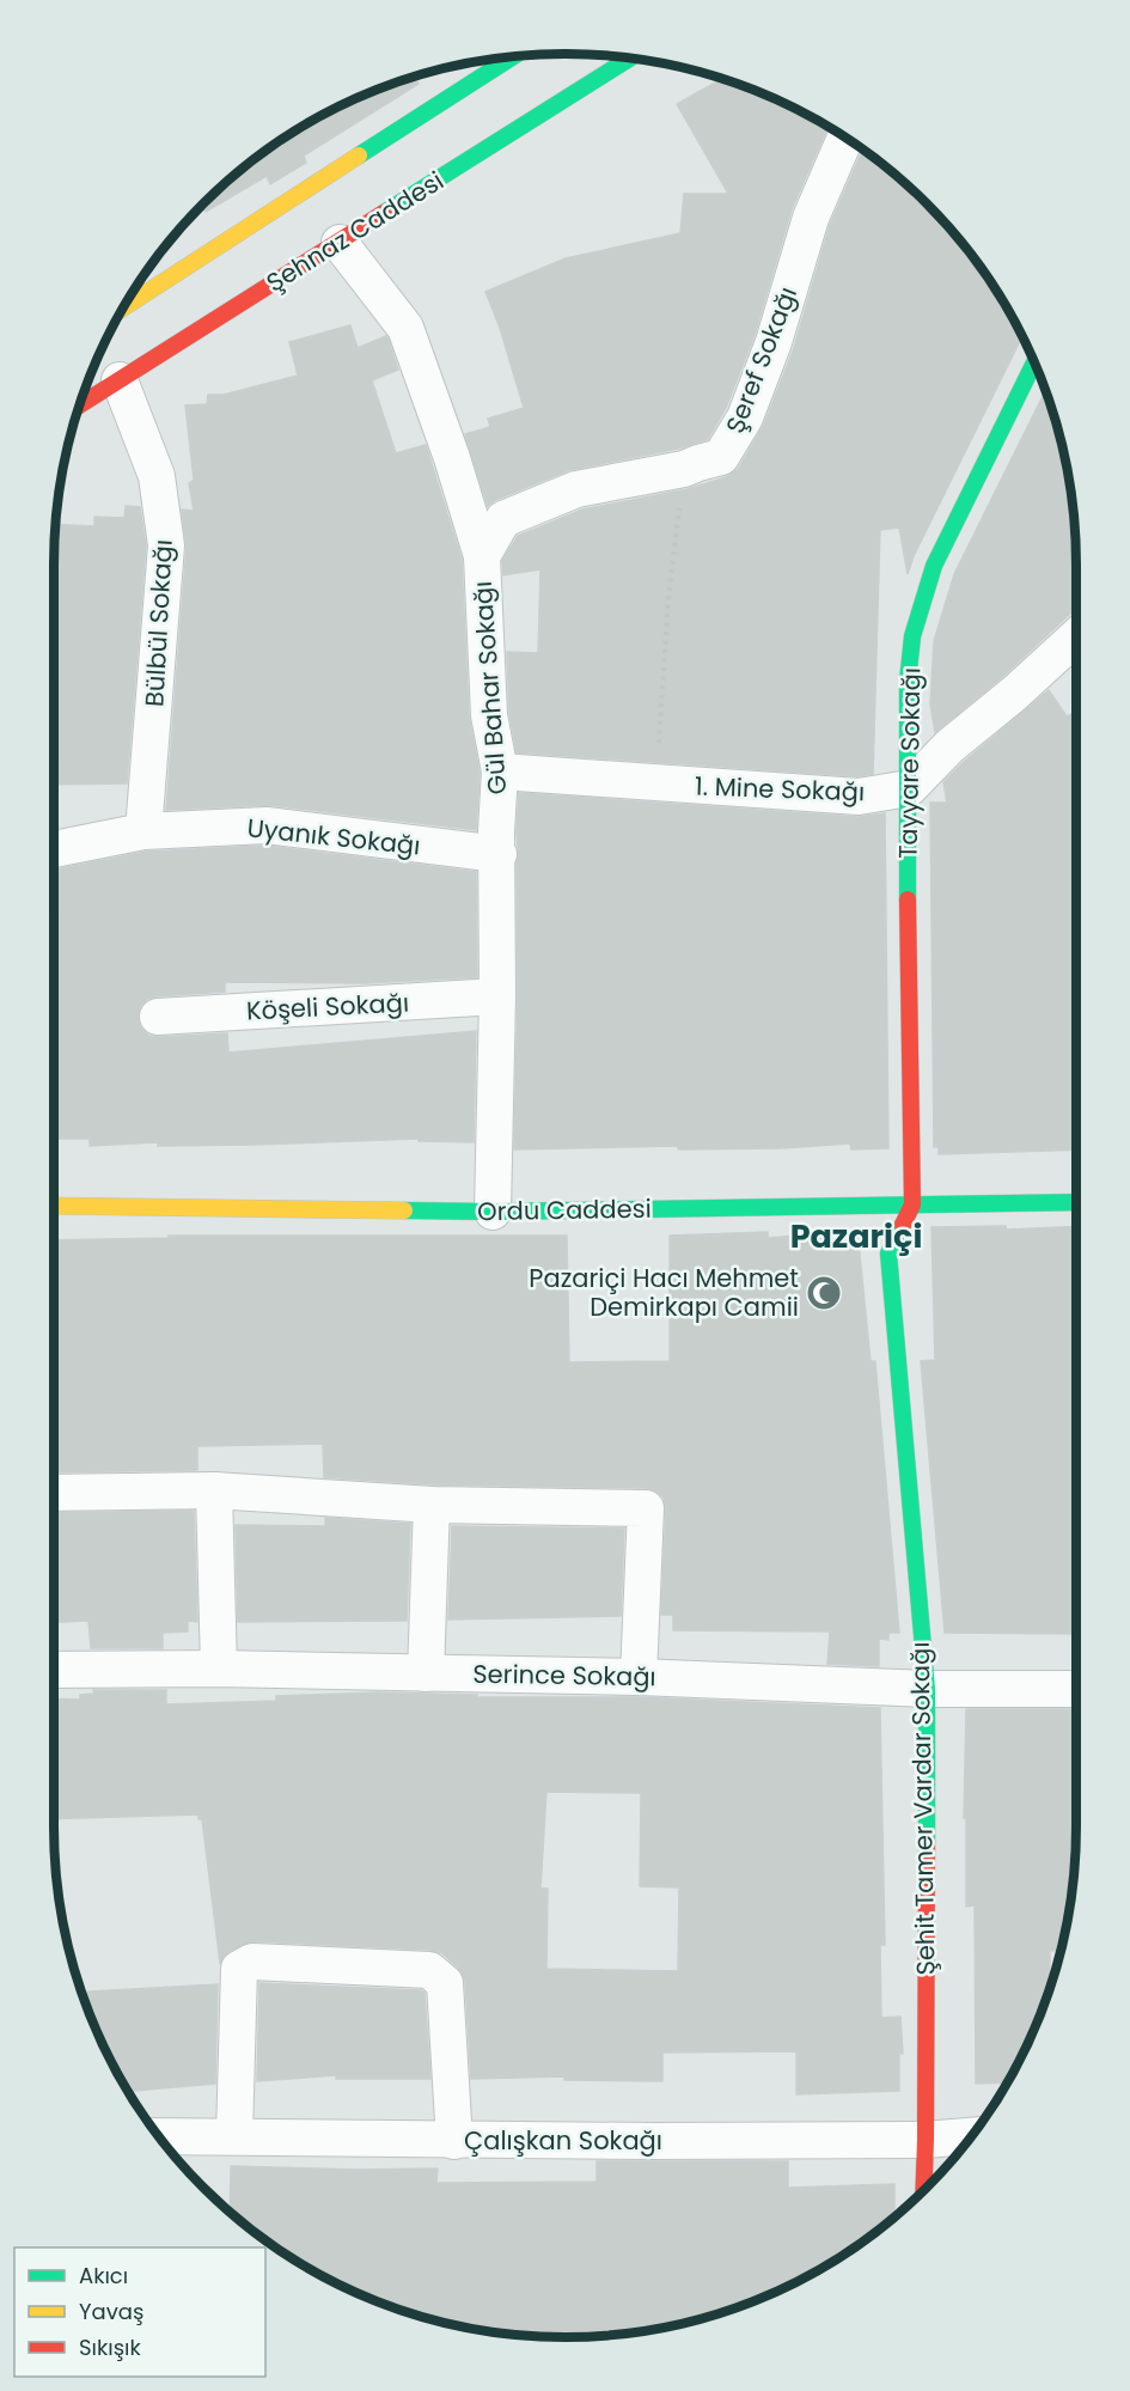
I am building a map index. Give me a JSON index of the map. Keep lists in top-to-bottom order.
{
  "streets": {
    "main road": [
      "Şehnaz Caddesi",
      "Tayyare Sokağı",
      "Ordu Caddesi",
      "Şehit Tamer Vardar Sokağı"
    ],
    "street": [
      "Şeref Sokağı",
      "Bülbül Sokağı",
      "Gül Bahar Sokağı",
      "1. Mine Sokağı",
      "Uyanık Sokağı",
      "Köşeli Sokağı",
      "Serince Sokağı",
      "Çalışkan Sokağı"
    ]
  },
  "crossings": [
    ["Şehnaz Caddesi", "Bülbül Sokağı"],
    ["Şehnaz Caddesi", "Gül Bahar Sokağı"],
    ["Şeref Sokağı", "Gül Bahar Sokağı"],
    ["Bülbül Sokağı", "Uyanık Sokağı"],
    ["Gül Bahar Sokağı", "1. Mine Sokağı"],
    ["Gül Bahar Sokağı", "Uyanık Sokağı"],
    ["Gül Bahar Sokağı", "Köşeli Sokağı"],
    ["Gül Bahar Sokağı", "Ordu Caddesi"],
    ["Tayyare Sokağı", "1. Mine Sokağı"],
    ["Tayyare Sokağı", "Ordu Caddesi"],
    ["Tayyare Sokağı", "Şehit Tamer Vardar Sokağı"],
    ["Ordu Caddesi", "Şehit Tamer Vardar Sokağı"],
    ["Serince Sokağı", "Şehit Tamer Vardar Sokağı"],
    ["Şehit Tamer Vardar Sokağı", "Çalışkan Sokağı"]
  ],
  "districts": ["Pazariçi"],
  "places": {
    "mosque": ["Pazariçi Hacı Mehmet Demirkapı Camii"]
  },
  "legend": ["Akıcı", "Yavaş", "Sıkışık"]
}
